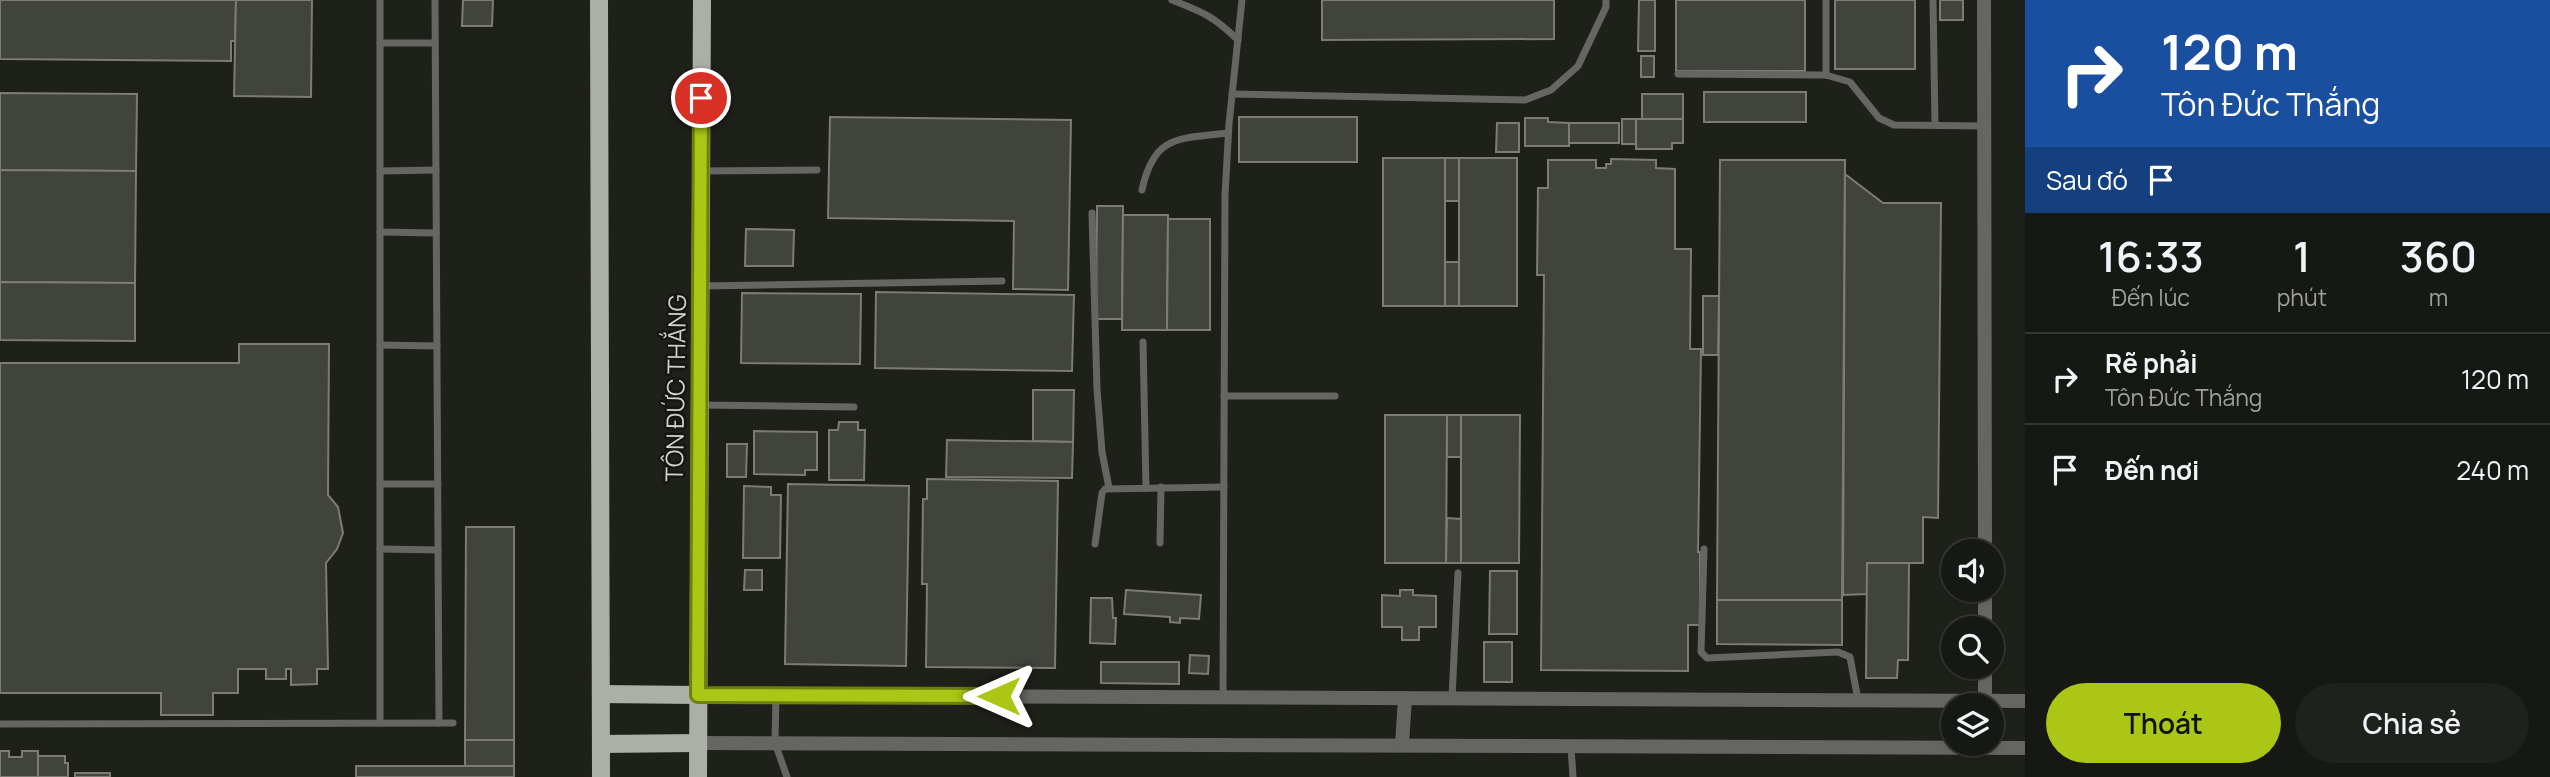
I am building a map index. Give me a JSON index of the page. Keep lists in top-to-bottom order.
{
  "streets": {
    "main road": ["TÔN ĐỨC THẮNG"]
  },
  "page": {
    "turn": ["120 m", "Tôn Đức Thắng"],
    "then": "Sau đó",
    "eta": [
      "16:33",
      "Đến lúc",
      "1",
      "phút",
      "360",
      "m"
    ],
    "list": [
      {
        "name": "Rẽ phải",
        "note": "Tôn Đức Thắng",
        "value": "120 m"
      },
      {
        "name": "Đến nơi",
        "value": "240 m"
      }
    ],
    "buttons": ["Thoát", "Chia sẻ"]
  }
}
